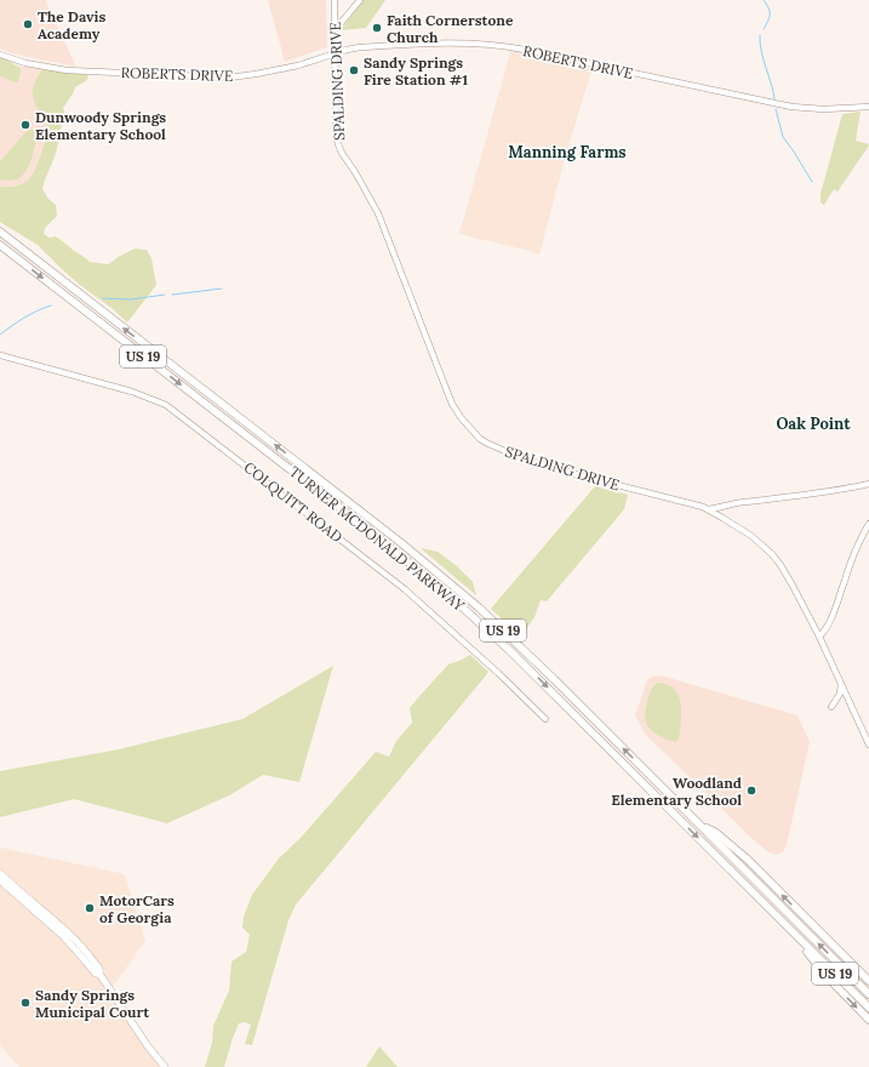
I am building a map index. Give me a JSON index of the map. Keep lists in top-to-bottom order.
{
  "streets": {
    "highway": ["US 19", "TURNER MCDONALD PARKWAY"],
    "street": ["ROBERTS DRIVE", "SPALDING DRIVE", "COLQUITT ROAD"]
  },
  "crossings": [
    ["ROBERTS DRIVE", "SPALDING DRIVE"]
  ],
  "districts": ["Manning Farms", "Oak Point"],
  "places": [
    "The Davis Academy",
    "Faith Cornerstone Church",
    "Sandy Springs Fire Station #1",
    "Dunwoody Springs Elementary School",
    "Woodland Elementary School",
    "MotorCars of Georgia",
    "Sandy Springs Municipal Court"
  ]
}
